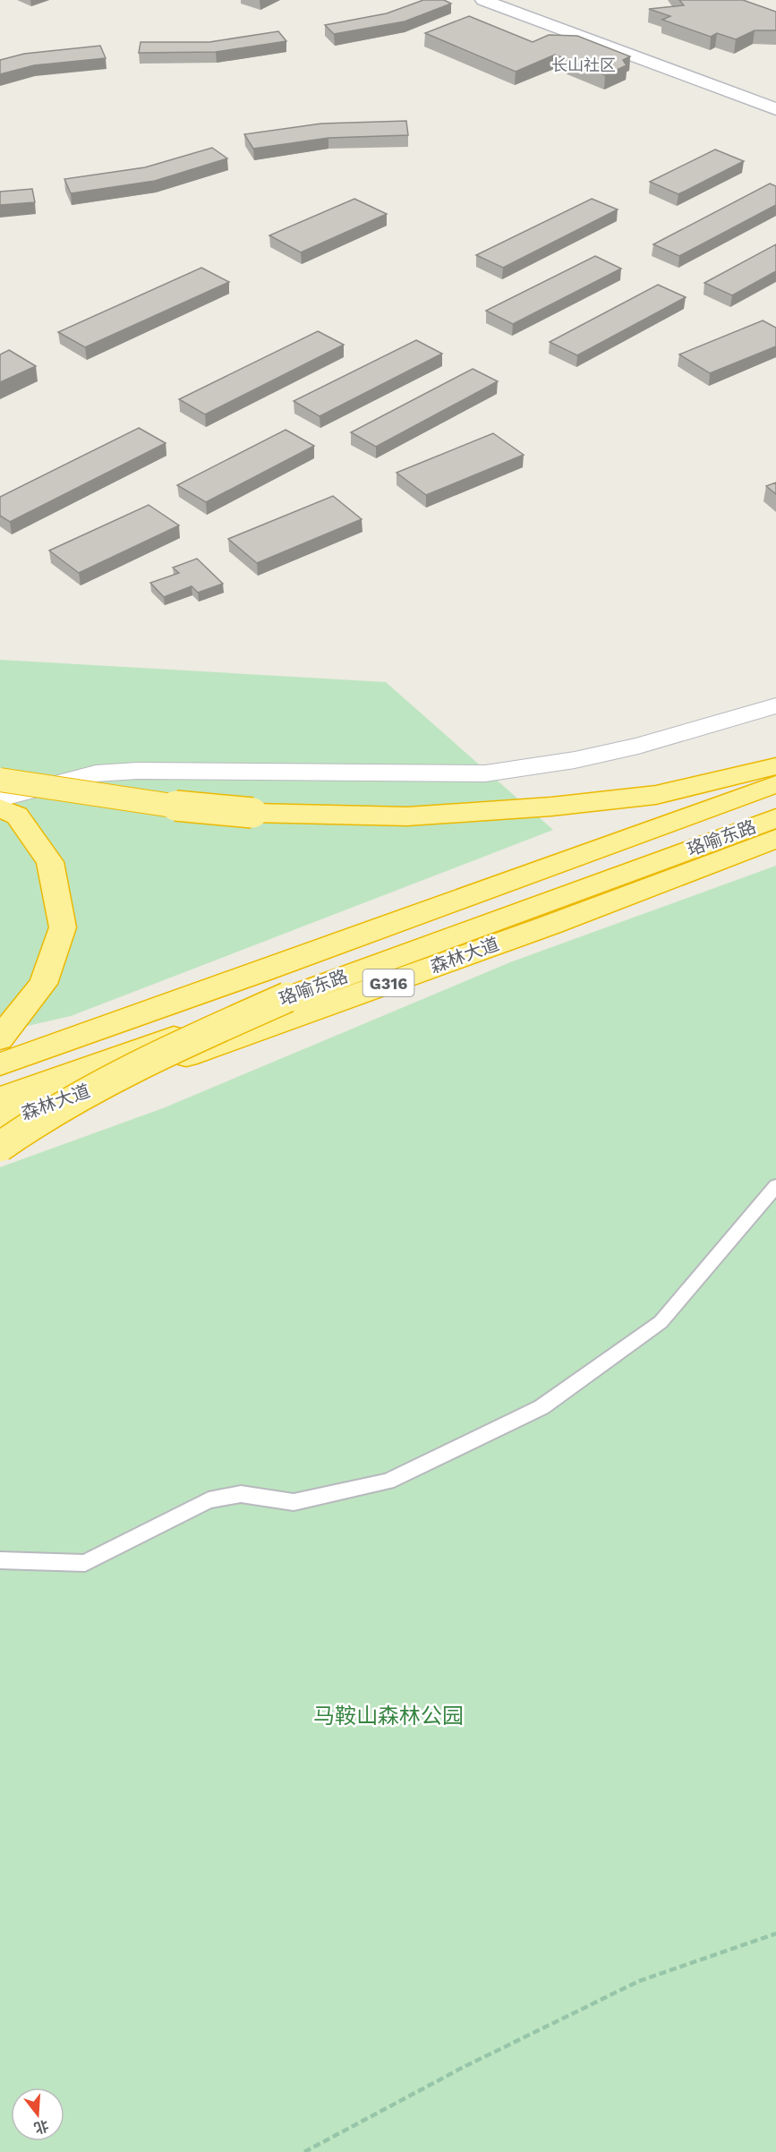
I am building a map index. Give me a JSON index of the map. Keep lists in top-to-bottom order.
{
  "streets": {
    "highway": ["珞喻东路", "森林大道", "G316"]
  },
  "crossings": [
    ["珞喻东路", "森林大道"]
  ],
  "districts": ["长山社区"],
  "parks": ["马鞍山森林公园"],
  "north": "bottom"
}
